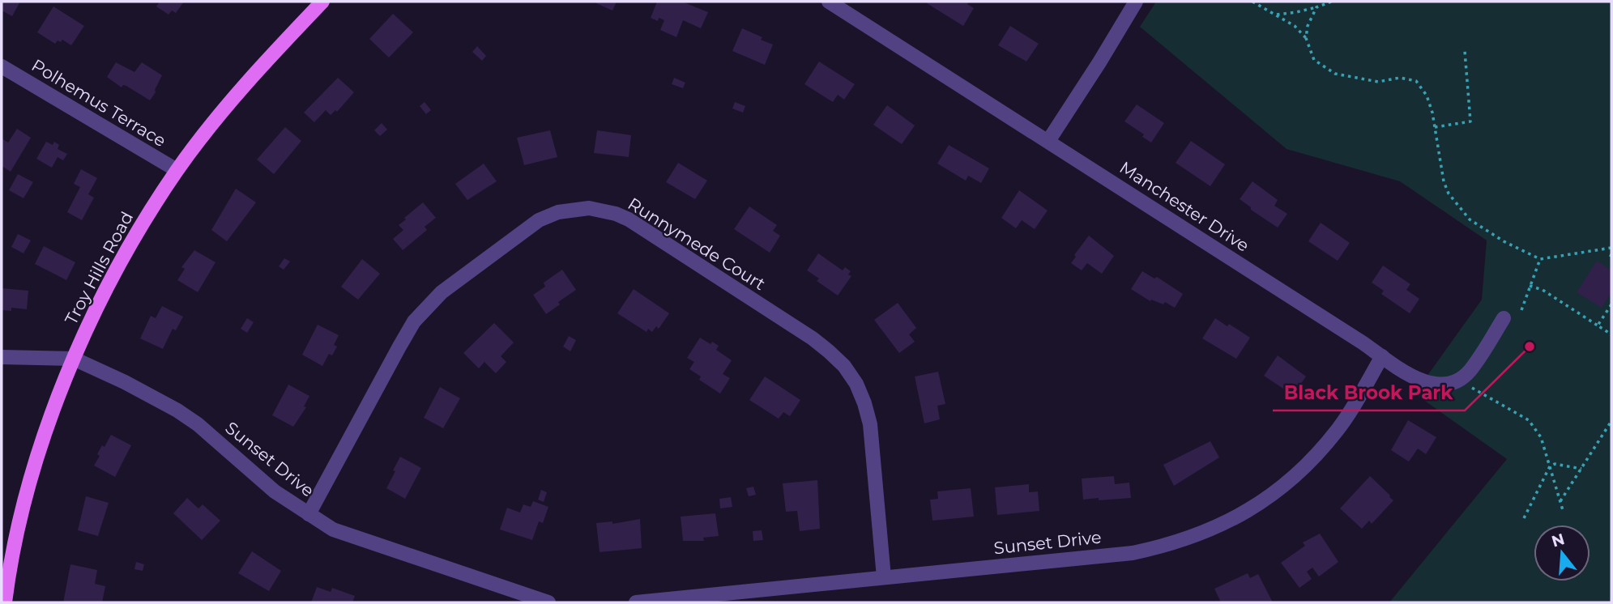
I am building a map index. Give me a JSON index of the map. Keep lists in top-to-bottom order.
{
  "streets": {
    "main road": ["Troy Hills Road"],
    "street": [
      "Polhemus Terrace",
      "Manchester Drive",
      "Runnymede Court",
      "Sunset Drive"
    ]
  },
  "crossings": [
    ["Polhemus Terrace", "Troy Hills Road"],
    ["Manchester Drive", "Sunset Drive"],
    ["Runnymede Court", "Sunset Drive"],
    ["Troy Hills Road", "Sunset Drive"]
  ],
  "places": ["Black Brook Park"],
  "north": "top"
}
